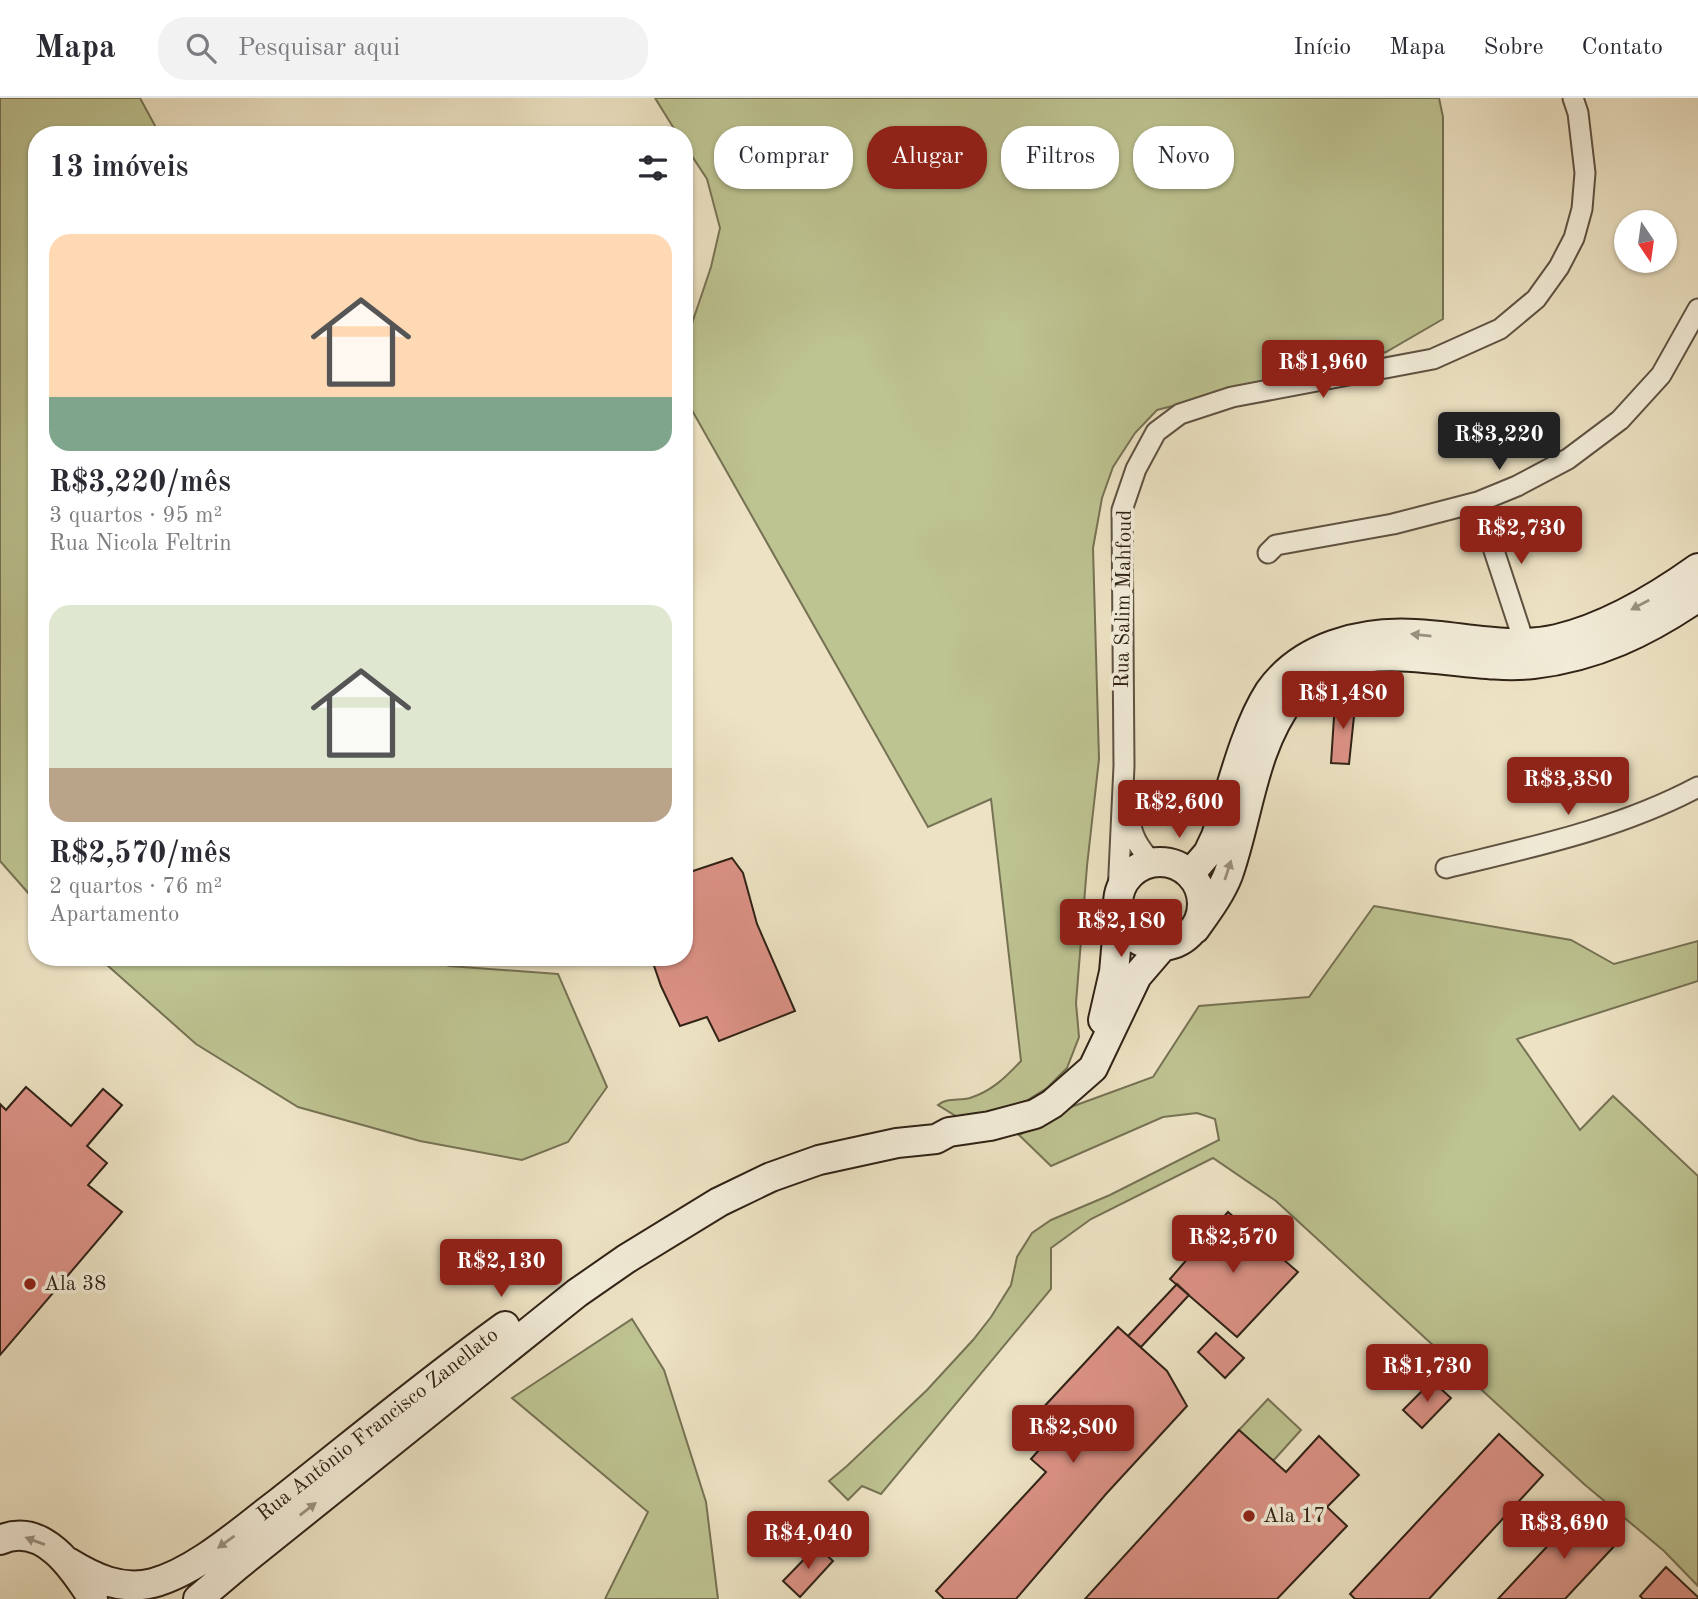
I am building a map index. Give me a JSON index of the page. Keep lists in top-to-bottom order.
{
  "streets": {
    "street": ["Rua Salim Mahfoud", "Rua Antônio Francisco Zanellato"]
  },
  "crossings": [
    ["Rua Salim Mahfoud", "Rua Antônio Francisco Zanellato"]
  ],
  "places": ["Ala 38", "Ala 17"],
  "north": "bottom",
  "page": {
    "header": "Mapa",
    "search": "Pesquisar aqui",
    "nav": [
      "Início",
      "Mapa",
      "Sobre",
      "Contato"
    ],
    "chip": [
      "Comprar",
      "Alugar",
      "Filtros",
      "Novo"
    ],
    "heading": "13 imóveis",
    "list": [
      {
        "name": "R$3,220/mês",
        "note": "3 quartos · 95 m² · Rua Nicola Feltrin"
      },
      {
        "name": "R$2,570/mês",
        "note": "2 quartos · 76 m² · Apartamento"
      }
    ],
    "price": [
      "R$1,960",
      "R$3,220",
      "R$2,730",
      "R$1,480",
      "R$3,380",
      "R$2,600",
      "R$2,180",
      "R$2,570",
      "R$2,130",
      "R$1,730",
      "R$2,800",
      "R$3,690",
      "R$4,040"
    ]
  }
}
